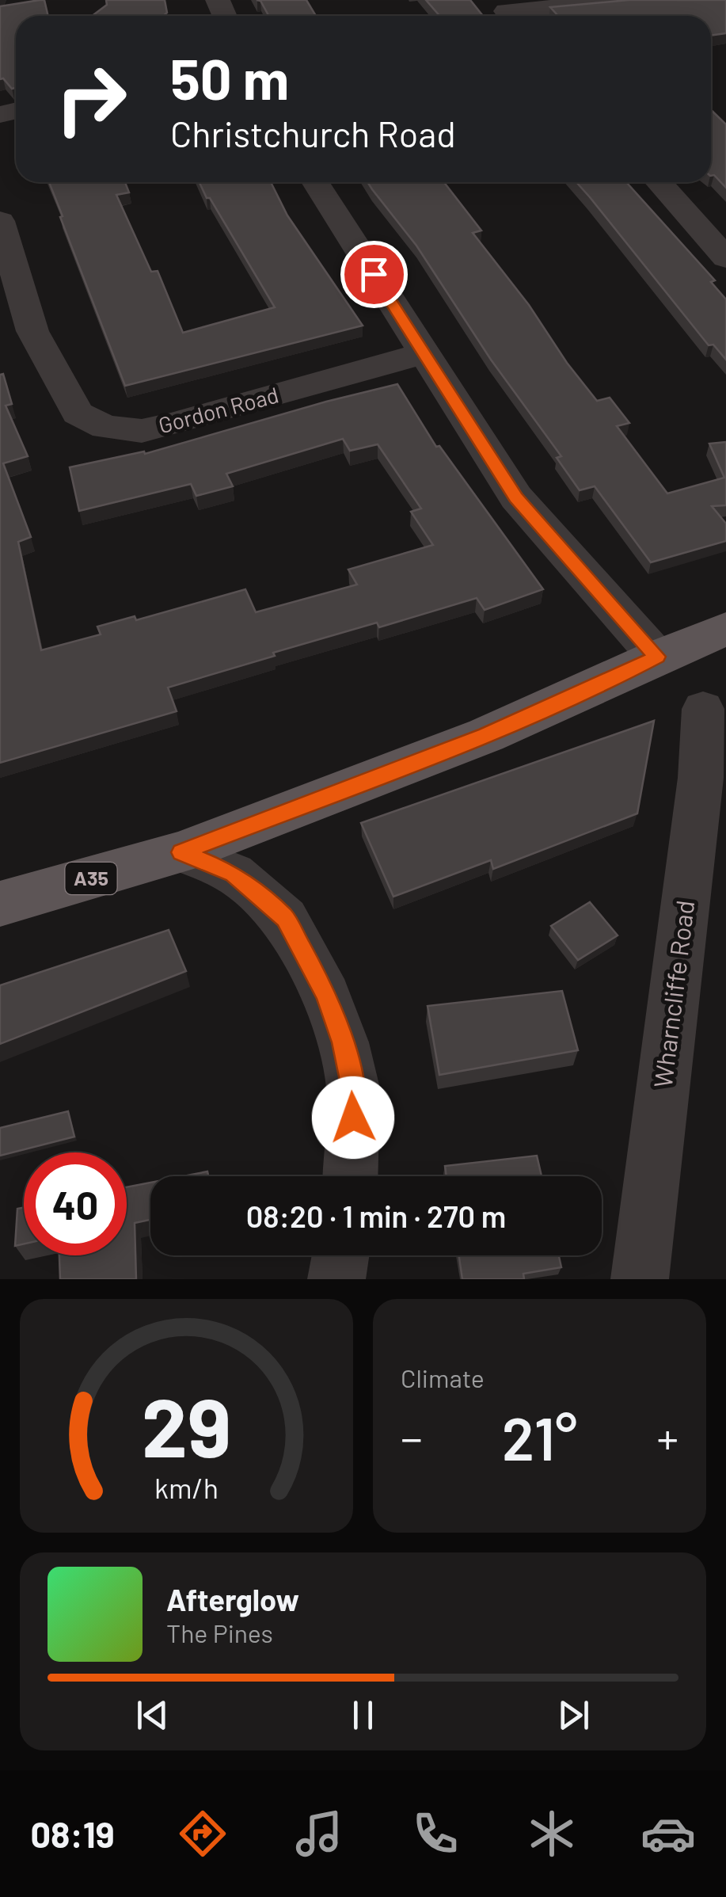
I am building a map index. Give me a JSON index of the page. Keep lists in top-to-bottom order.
{
  "streets": {
    "main road": ["A35"],
    "street": ["Gordon Road", "Wharncliffe Road"]
  },
  "page": {
    "turn": ["50 m", "Christchurch Road"],
    "limit": "40",
    "trip": "08:20 · 1 min · 270 m",
    "tile": "Climate",
    "heat": ["−", "21°", "+"],
    "song": ["Afterglow", "The Pines"],
    "tabs": "08:19",
    "gauge": ["29", "km/h"]
  }
}
